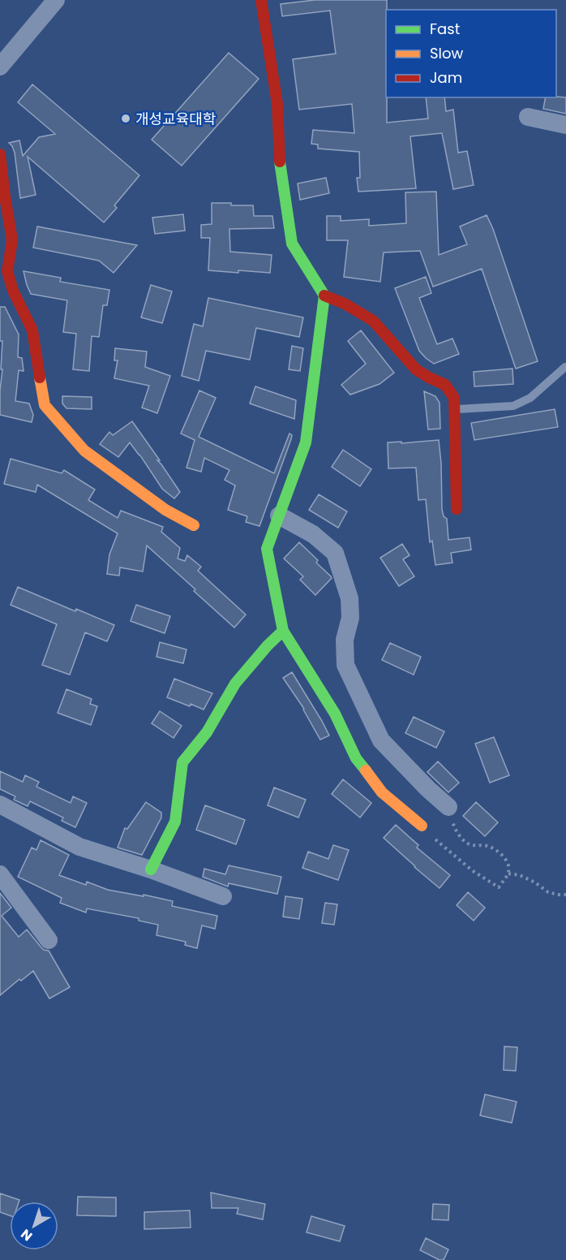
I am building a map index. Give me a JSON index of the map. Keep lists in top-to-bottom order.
{
  "places": ["개성교육대학"],
  "legend": ["Fast", "Slow", "Jam"],
  "north": "bottom left"
}
